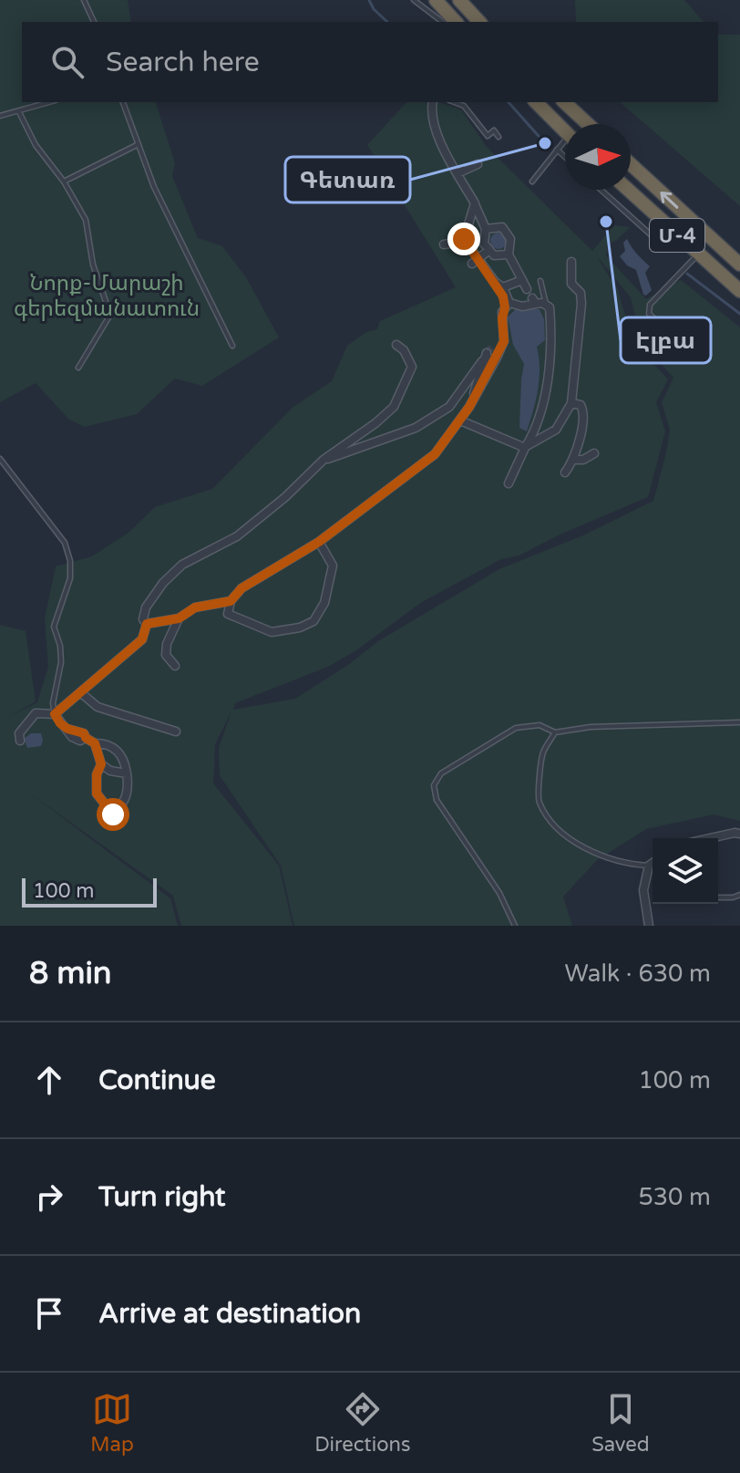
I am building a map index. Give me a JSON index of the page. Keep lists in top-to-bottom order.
{
  "streets": {
    "highway": ["Մ-4"]
  },
  "parks": ["Նորք-Մարաշի գերեզմանատուն"],
  "places": ["Գետառ", "Էլբա"],
  "scale_bar": "100 m",
  "north": "right",
  "page": {
    "search": "Search here",
    "scale": "100 m",
    "heading": ["8 min", "Walk · 630 m"],
    "list": [
      ["Continue", "100 m"],
      ["Turn right", "530 m"],
      "Arrive at destination"
    ],
    "nav": ["Map", "Directions", "Saved"]
  }
}
